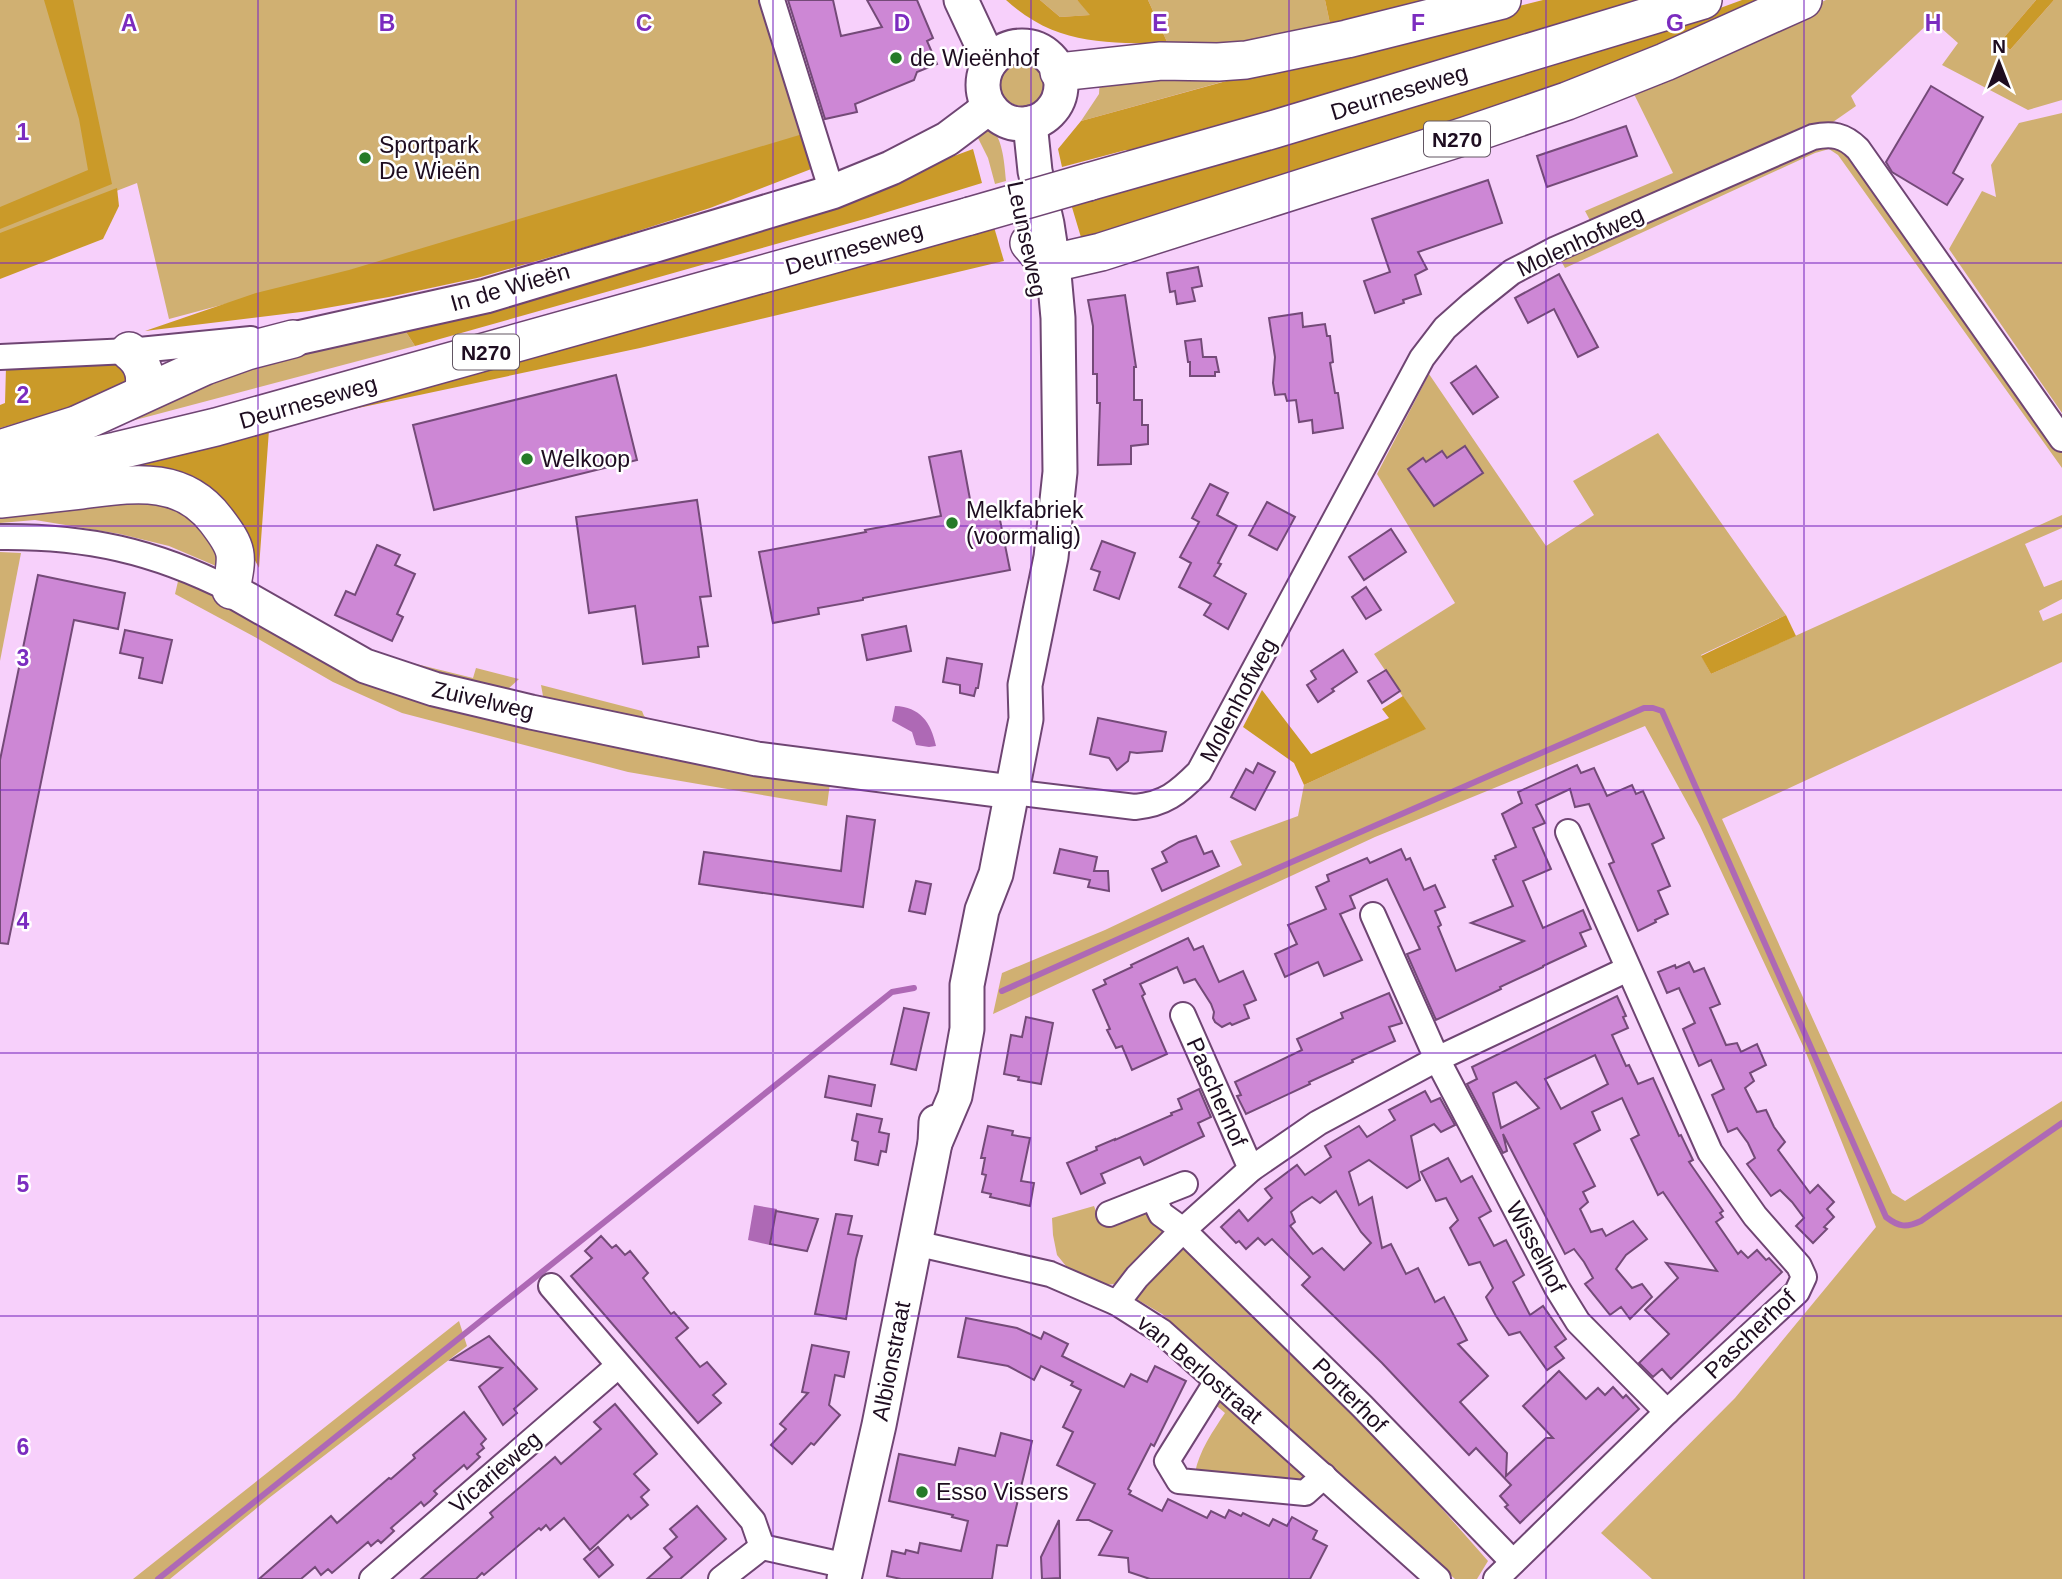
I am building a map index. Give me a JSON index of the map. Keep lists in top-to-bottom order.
{
  "streets": {
    "main road": [
      "Deurneseweg",
      "N270",
      "Leunseweg",
      "In de Wieën",
      "Zuivelweg",
      "Albionstraat"
    ],
    "street": [
      "Molenhofweg",
      "Pascherhof",
      "Wisselhof",
      "van Berlostraat",
      "Porterhof",
      "Vicarieweg"
    ]
  },
  "crossings": [
    ["N270", "Leunseweg"],
    ["Leunseweg", "Molenhofweg"],
    ["Leunseweg", "In de Wieën"],
    ["Leunseweg", "Zuivelweg"],
    ["Leunseweg", "Albionstraat"],
    ["Molenhofweg", "Zuivelweg"],
    ["Molenhofweg", "Albionstraat"],
    ["Zuivelweg", "Albionstraat"],
    ["Pascherhof", "Wisselhof"],
    ["Pascherhof", "van Berlostraat"],
    ["Pascherhof", "Porterhof"],
    ["Albionstraat", "van Berlostraat"]
  ],
  "places": [
    "de Wieënhof",
    "Sportpark De Wieën",
    "Welkoop",
    "Melkfabriek (voormalig)",
    "Esso Vissers"
  ],
  "north": "top",
  "grid": {
    "columns": [
      "A",
      "B",
      "C",
      "D",
      "E",
      "F",
      "G",
      "H"
    ],
    "rows": [
      "1",
      "2",
      "3",
      "4",
      "5",
      "6"
    ]
  }
}
